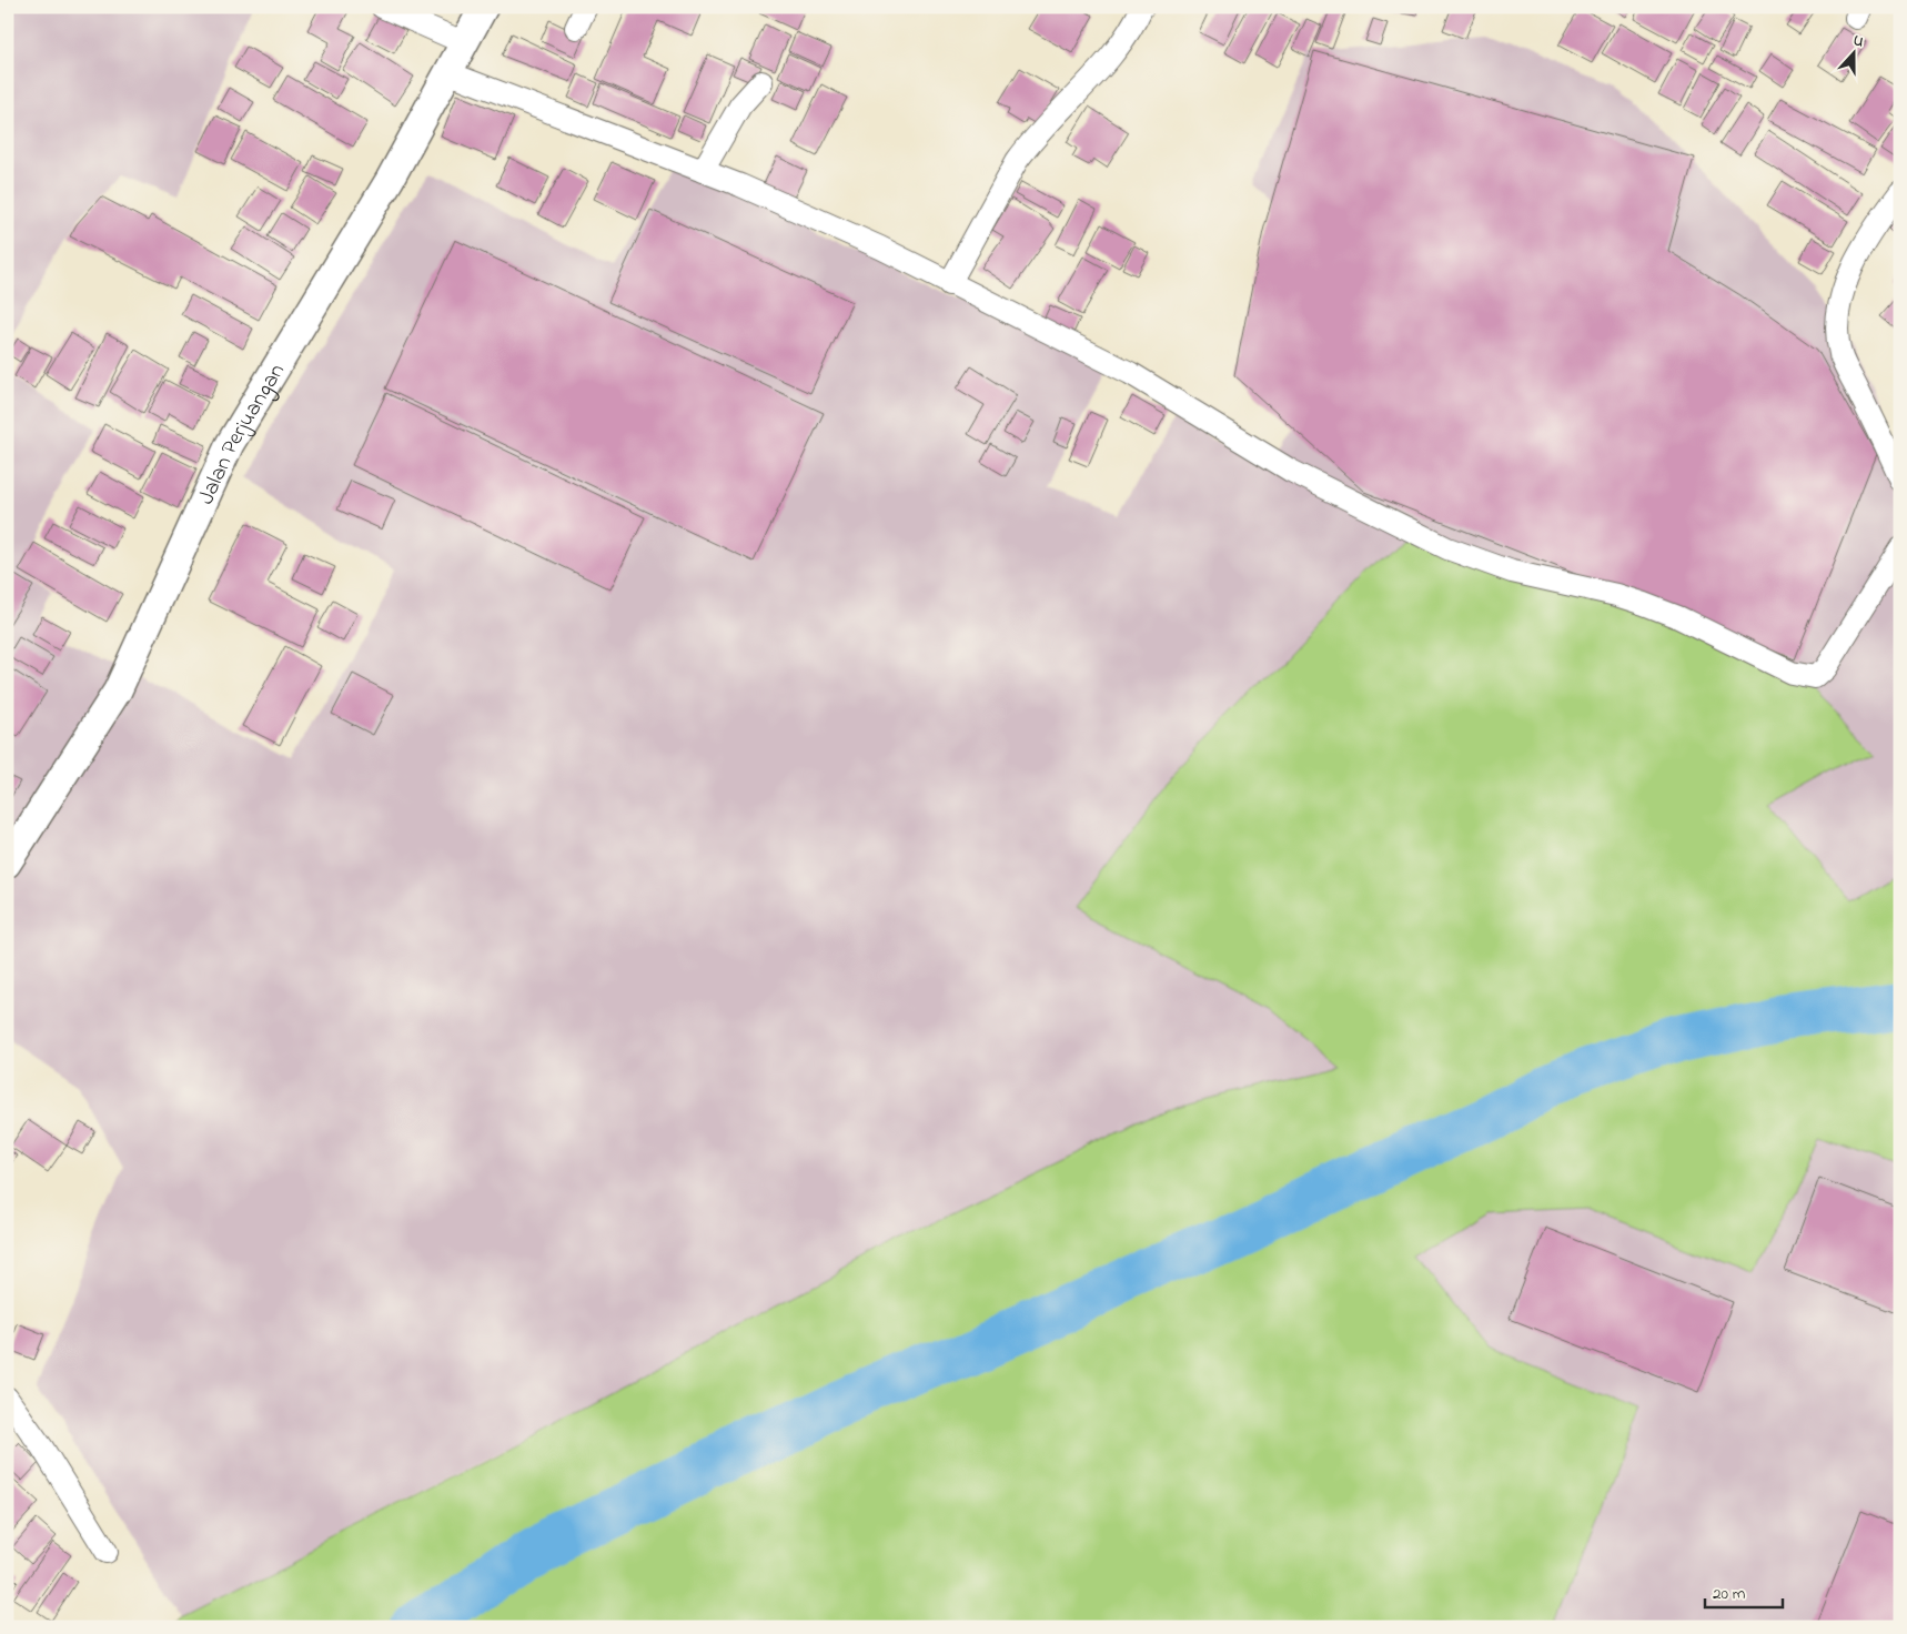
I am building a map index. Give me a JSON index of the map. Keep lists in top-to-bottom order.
{
  "streets": {
    "street": ["Jalan Perjuangan"]
  },
  "scale_bar": "20 m",
  "north": "top"
}
